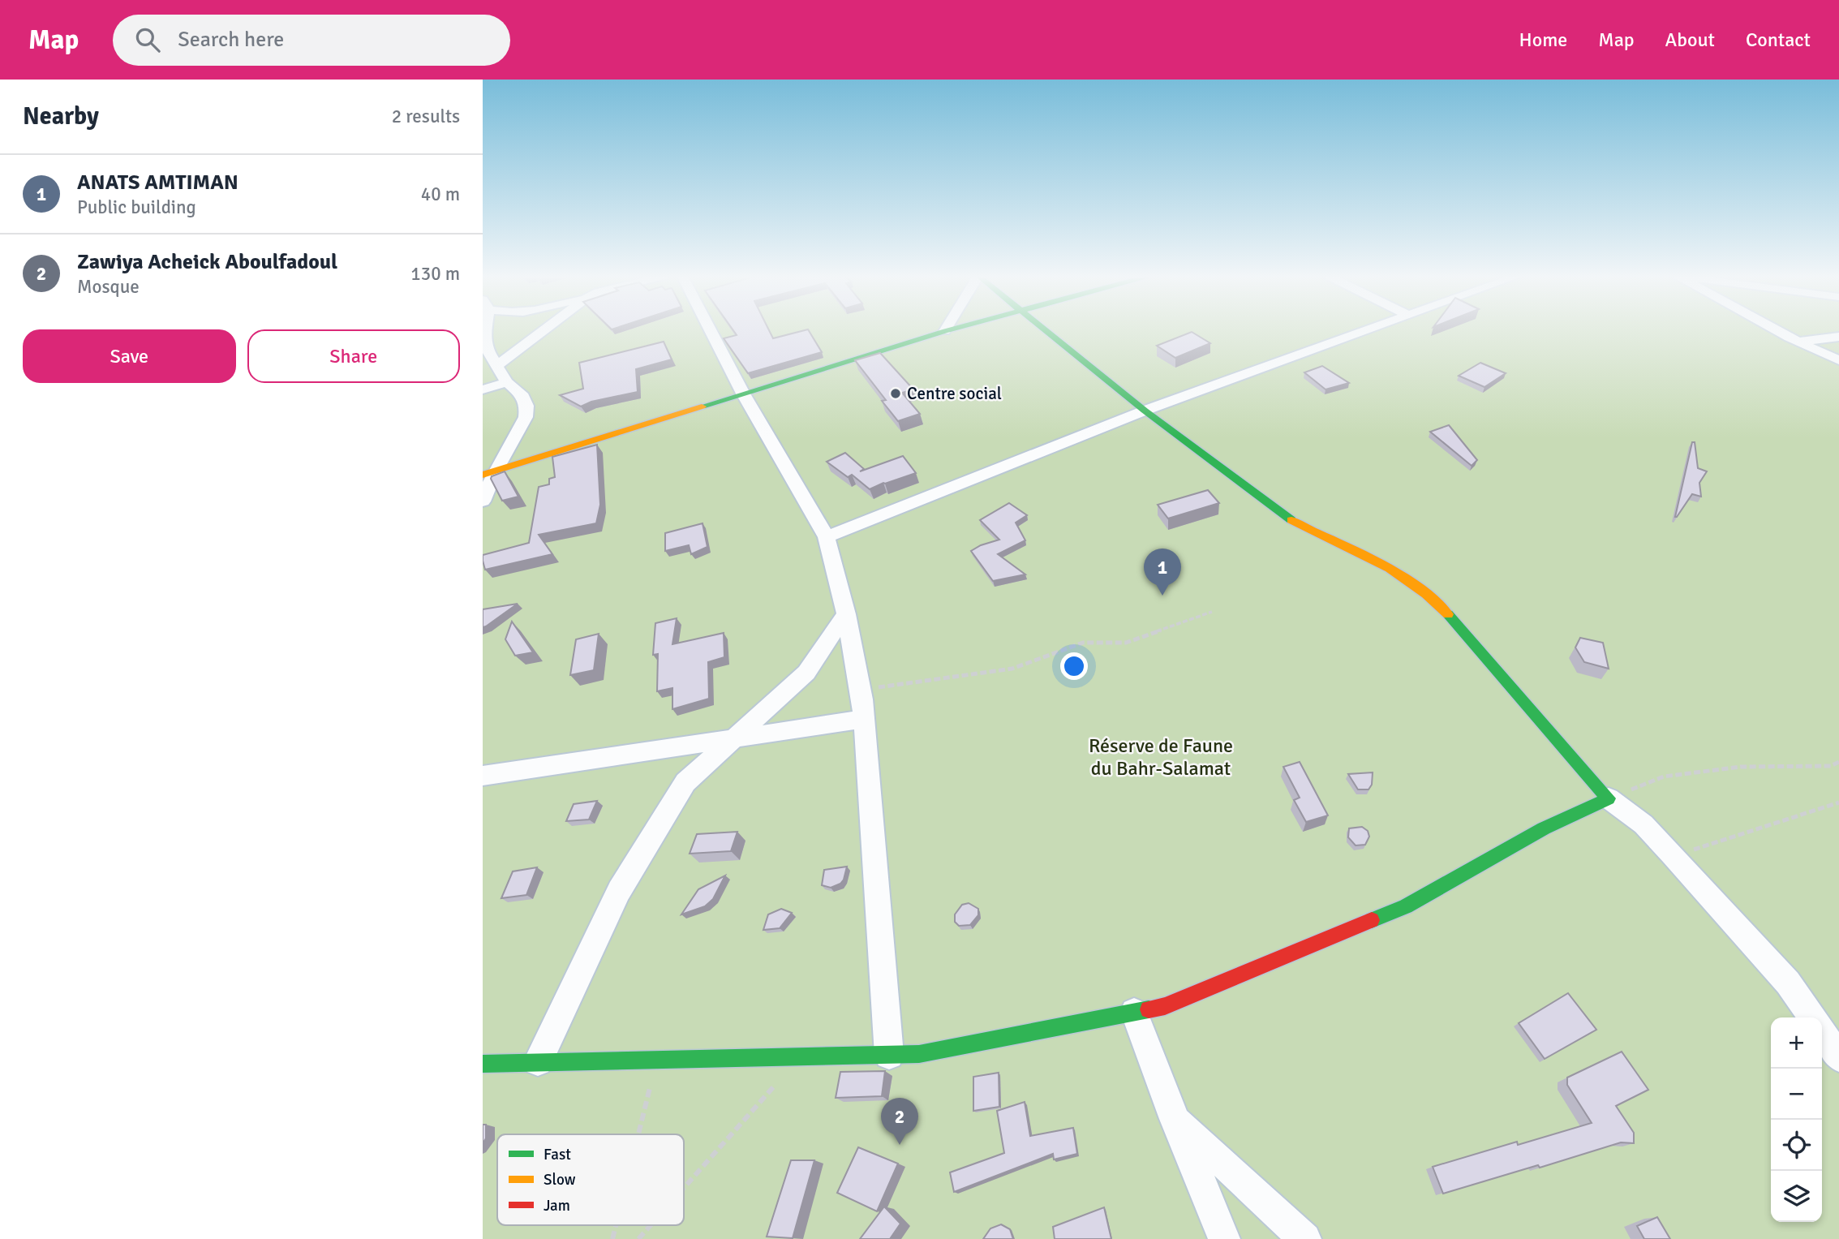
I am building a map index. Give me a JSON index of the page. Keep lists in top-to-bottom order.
{
  "parks": ["Réserve de Faune du Bahr-Salamat"],
  "places": ["Centre social"],
  "legend": ["Fast", "Slow", "Jam"],
  "page": {
    "header": "Map",
    "search": "Search here",
    "nav": [
      "Home",
      "Map",
      "About",
      "Contact"
    ],
    "heading": ["Nearby", "2 results"],
    "list": [
      {
        "mark": "1",
        "name": "ANATS AMTIMAN",
        "note": "Public building",
        "value": "40 m"
      },
      {
        "mark": "2",
        "name": "Zawiya Acheick Aboulfadoul",
        "note": "Mosque",
        "value": "130 m"
      }
    ],
    "buttons": ["Save", "Share"],
    "pins": ["1", "2"],
    "map_buttons": ["+", "−"]
  }
}
